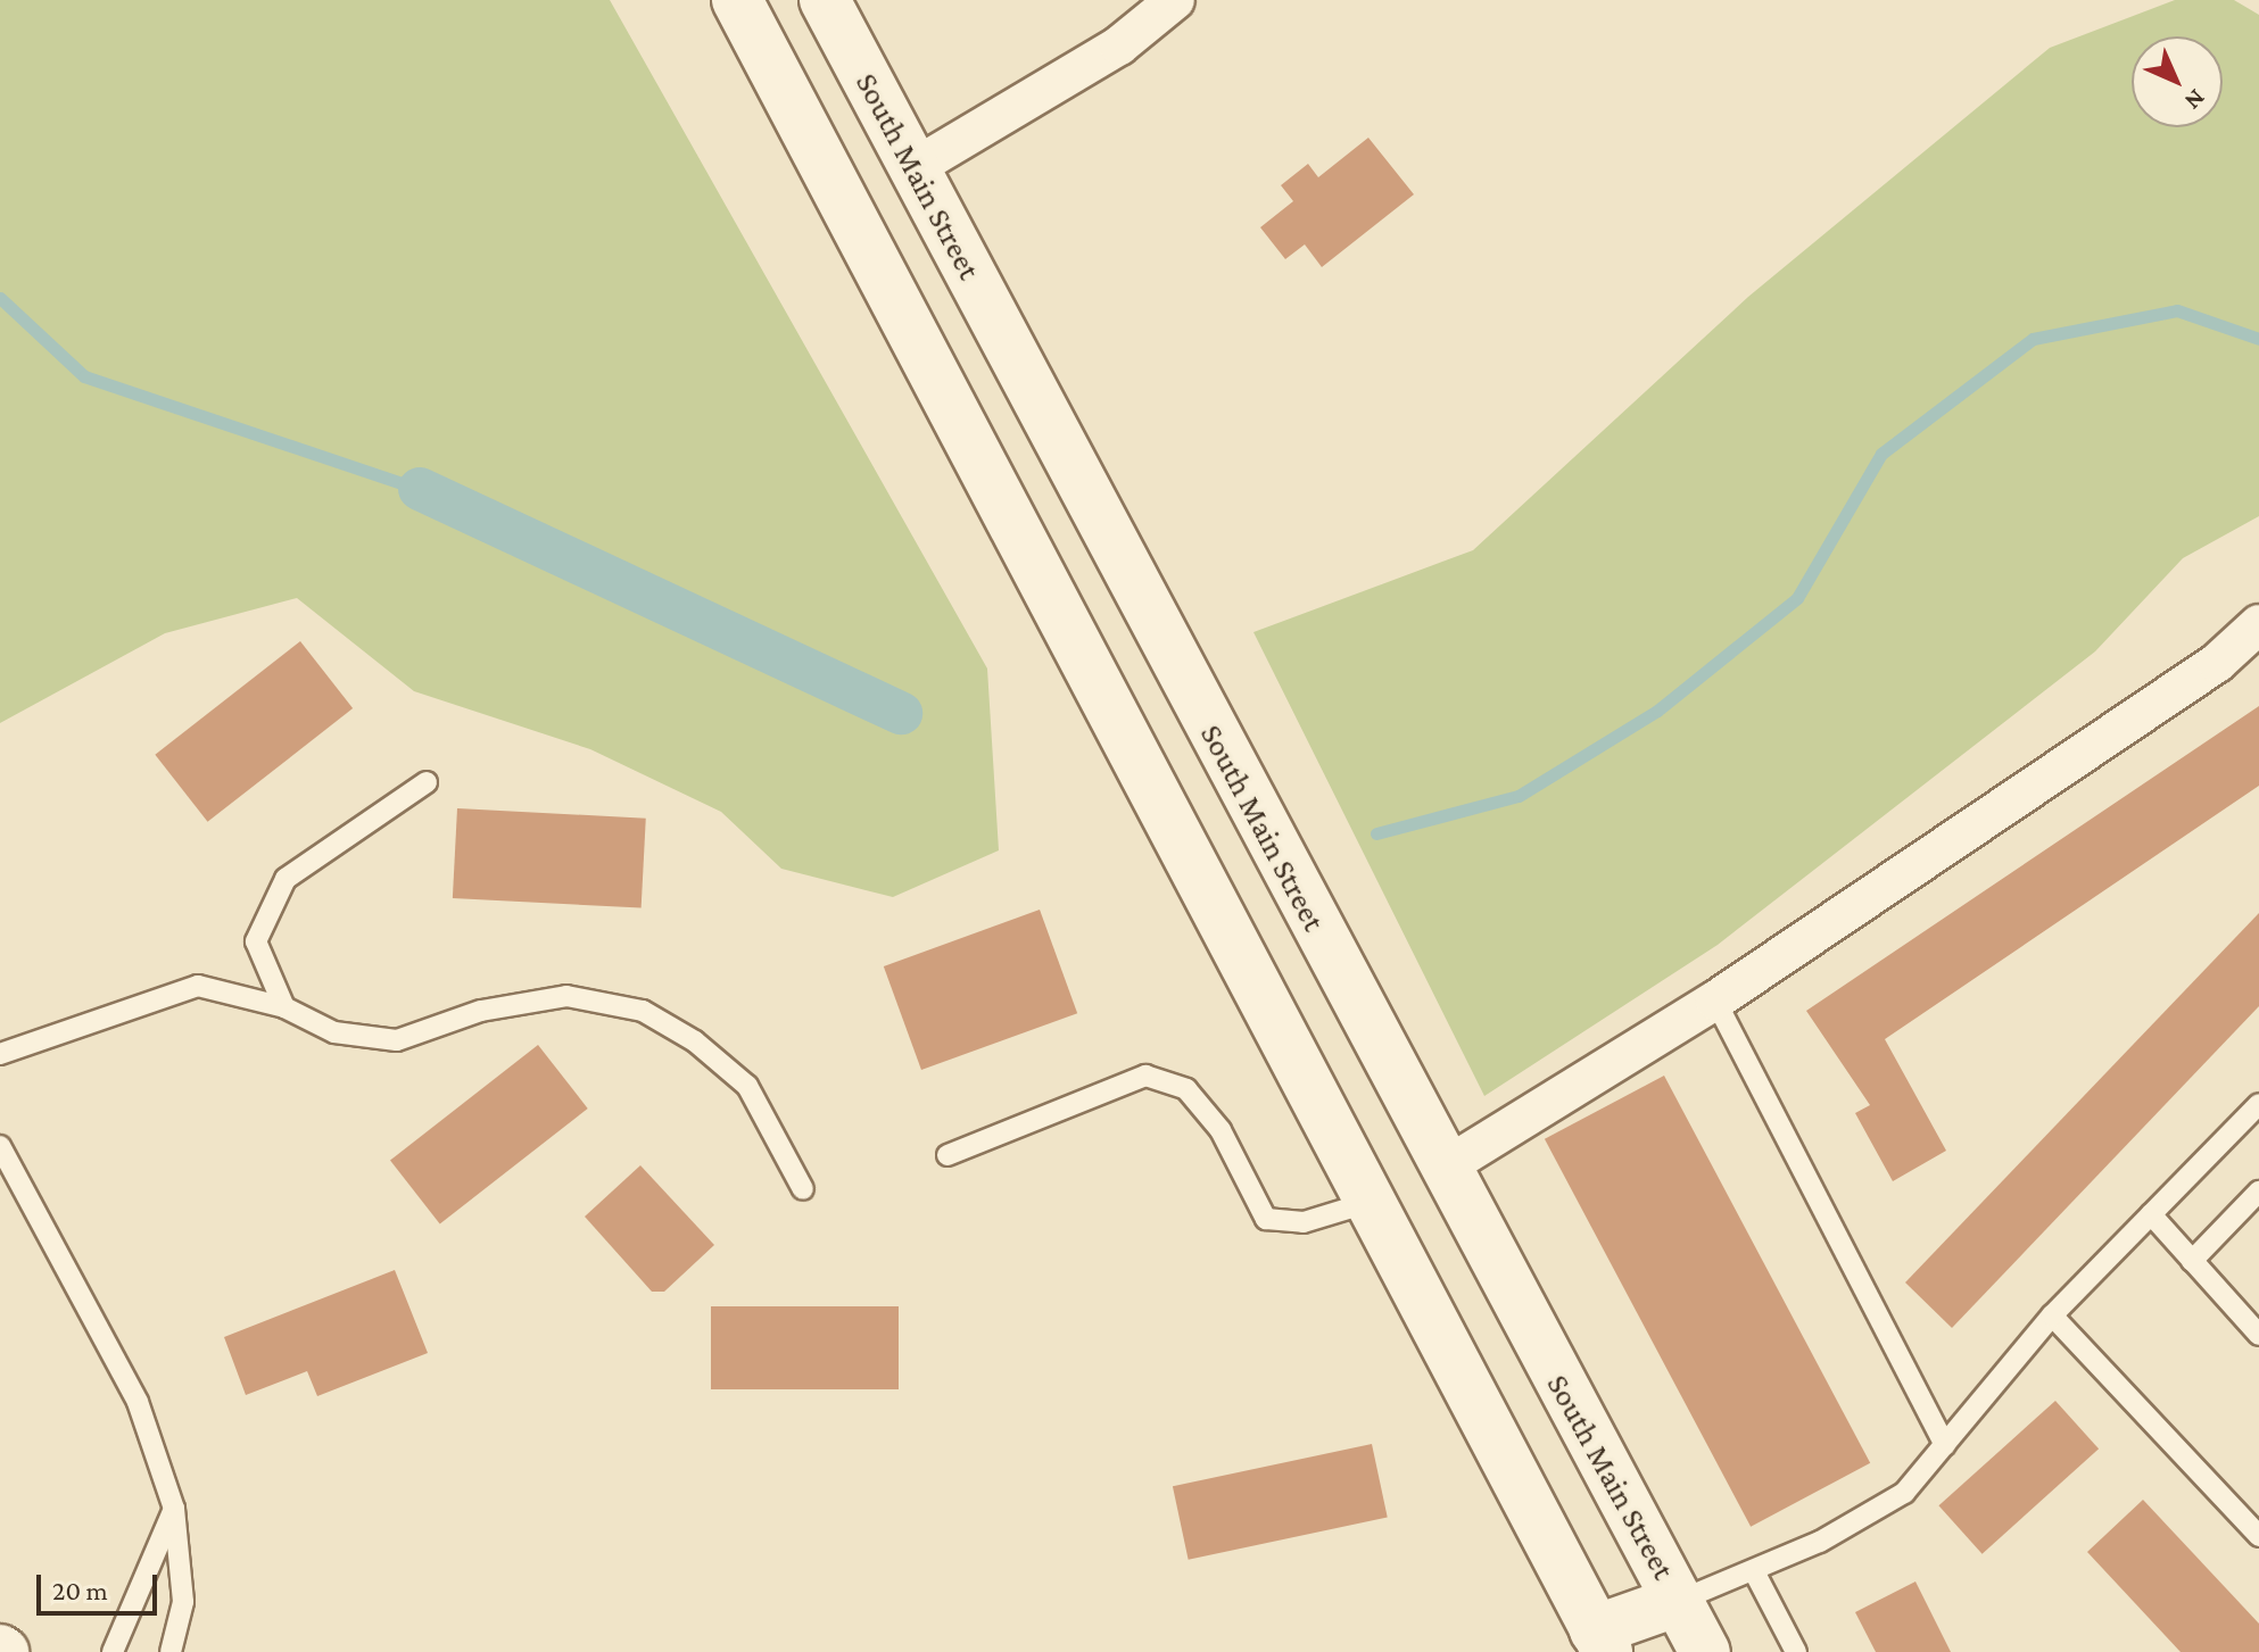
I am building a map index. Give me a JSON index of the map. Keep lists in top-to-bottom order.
{
  "streets": {
    "main road": ["South Main Street"]
  },
  "scale_bar": "20 m",
  "north": "bottom right"
}
